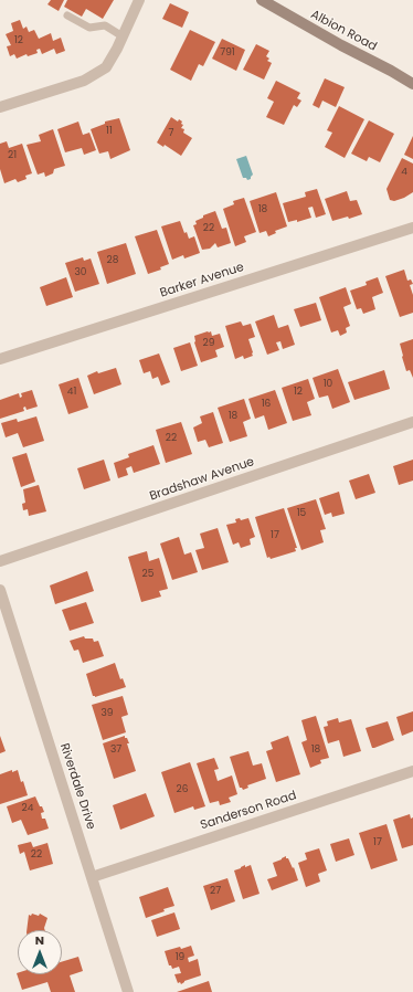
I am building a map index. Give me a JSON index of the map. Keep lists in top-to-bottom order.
{
  "streets": {
    "main road": ["Albion Road"],
    "street": [
      "Barker Avenue",
      "Bradshaw Avenue",
      "Riverdale Drive",
      "Sanderson Road"
    ]
  },
  "crossings": [
    ["Riverdale Drive", "Sanderson Road"]
  ],
  "house_numbers": [
    "12",
    "791",
    "11",
    "7",
    "21",
    "4",
    "18",
    "22",
    "28",
    "30",
    "29",
    "10",
    "41",
    "12",
    "16",
    "18",
    "22",
    "15",
    "17",
    "25",
    "39",
    "37",
    "18",
    "26",
    "24",
    "17",
    "22",
    "27",
    "19"
  ],
  "north": "top"
}
